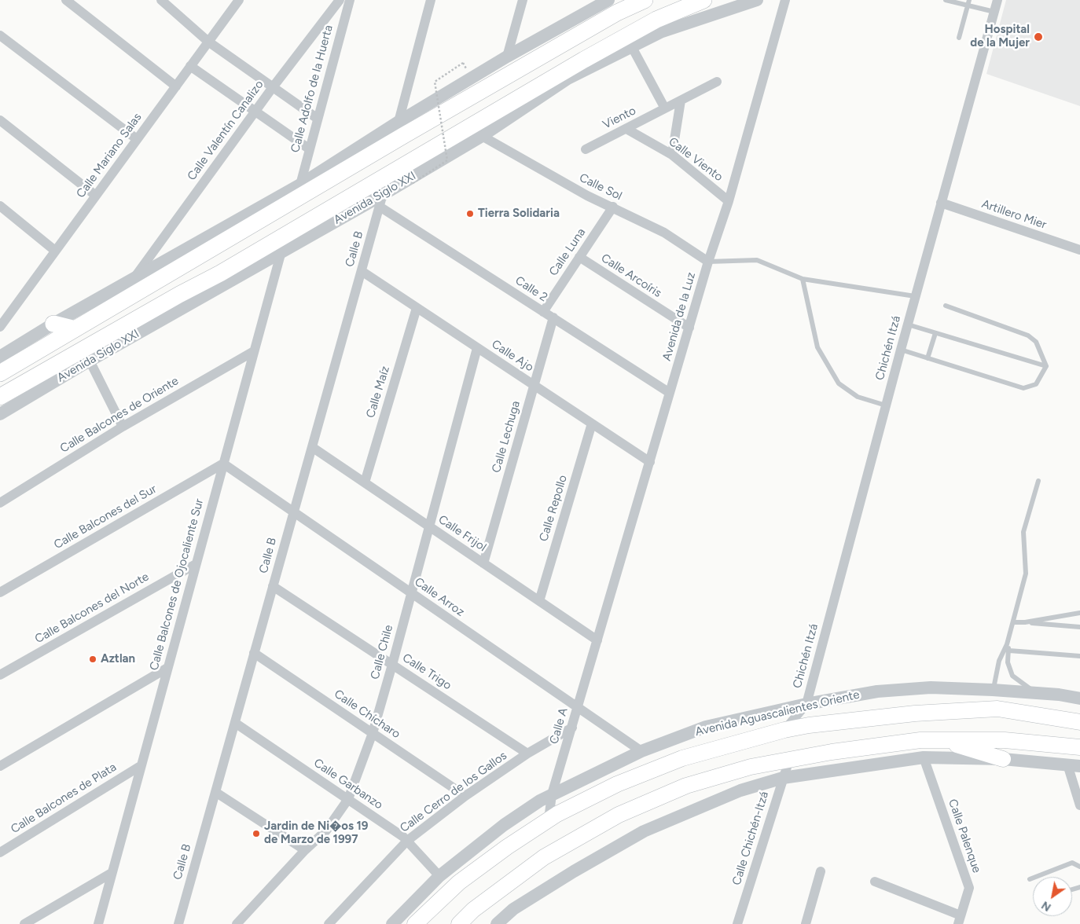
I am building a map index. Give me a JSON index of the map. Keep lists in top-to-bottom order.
{
  "streets": {
    "highway": ["Avenida Siglo XXI"],
    "main road": ["Avenida Aguascalientes Oriente"],
    "street": [
      "Calle Adolfo de la Huerta",
      "Viento",
      "Calle Valentín Canalizo",
      "Calle Mariano Salas",
      "Calle Viento",
      "Calle Sol",
      "Artillero Mier",
      "Calle B",
      "Calle Luna",
      "Calle Arcoíris",
      "Calle 2",
      "Avenida de la Luz",
      "Chichén Itzá",
      "Calle Ajo",
      "Calle Maíz",
      "Calle Balcones de Oriente",
      "Calle Lechuga",
      "Calle Repollo",
      "Calle Balcones del Sur",
      "Calle Frijol",
      "Calle Balcones de Ojocaliente Sur",
      "Calle Arroz",
      "Calle Balcones del Norte",
      "Calle Chile",
      "Calle Trigo",
      "Calle Chícharo",
      "Calle A",
      "Calle Garbanzo",
      "Calle Cerro de los Gallos",
      "Calle Balcones de Plata",
      "Calle Palenque",
      "Calle Chichén-Itzá"
    ]
  },
  "crossings": [
    ["Viento", "Calle Viento"],
    ["Calle Viento", "Avenida de la Luz"],
    ["Calle Sol", "Avenida Siglo XXI"],
    ["Calle Sol", "Calle Luna"],
    ["Calle Sol", "Avenida de la Luz"],
    ["Avenida Siglo XXI", "Calle B"],
    ["Avenida Siglo XXI", "Calle 2"],
    ["Avenida Siglo XXI", "Calle Balcones de Ojocaliente Sur"],
    ["Artillero Mier", "Chichén Itzá"],
    ["Calle B", "Calle 2"],
    ["Calle B", "Calle Ajo"],
    ["Calle B", "Calle Frijol"],
    ["Calle B", "Calle Arroz"],
    ["Calle B", "Calle Trigo"],
    ["Calle B", "Calle Chícharo"],
    ["Calle B", "Calle Garbanzo"],
    ["Calle Luna", "Calle Arcoíris"],
    ["Calle Luna", "Calle 2"],
    ["Calle Arcoíris", "Avenida de la Luz"],
    ["Calle 2", "Avenida de la Luz"],
    ["Calle 2", "Calle Lechuga"],
    ["Avenida de la Luz", "Calle Ajo"],
    ["Avenida de la Luz", "Calle Frijol"],
    ["Avenida de la Luz", "Calle A"],
    ["Chichén Itzá", "Avenida Aguascalientes Oriente"],
    ["Calle Ajo", "Calle Maíz"],
    ["Calle Ajo", "Calle Lechuga"],
    ["Calle Ajo", "Calle Repollo"],
    ["Calle Ajo", "Calle Chile"],
    ["Calle Maíz", "Calle Frijol"],
    ["Calle Balcones de Oriente", "Calle Balcones de Ojocaliente Sur"],
    ["Calle Lechuga", "Calle Frijol"],
    ["Calle Repollo", "Calle Frijol"],
    ["Calle Balcones del Sur", "Calle Balcones de Ojocaliente Sur"],
    ["Calle Balcones del Sur", "Calle Arroz"],
    ["Calle Frijol", "Calle Chile"],
    ["Calle Frijol", "Calle A"],
    ["Calle Balcones de Ojocaliente Sur", "Calle Arroz"],
    ["Calle Balcones de Ojocaliente Sur", "Calle Balcones del Norte"],
    ["Calle Balcones de Ojocaliente Sur", "Calle Balcones de Plata"],
    ["Calle Arroz", "Calle Chile"],
    ["Calle Arroz", "Avenida Aguascalientes Oriente"],
    ["Calle Arroz", "Calle A"],
    ["Calle Chile", "Calle Trigo"],
    ["Calle Chile", "Calle Chícharo"],
    ["Calle Chile", "Calle Garbanzo"],
    ["Calle Trigo", "Calle Cerro de los Gallos"],
    ["Avenida Aguascalientes Oriente", "Calle A"],
    ["Avenida Aguascalientes Oriente", "Calle Garbanzo"],
    ["Calle Chícharo", "Calle Cerro de los Gallos"],
    ["Calle A", "Calle Cerro de los Gallos"],
    ["Calle Garbanzo", "Calle Cerro de los Gallos"]
  ],
  "places": [
    "Hospital de la Mujer",
    "Tierra Solidaria",
    "Aztlan",
    "Jardin de Ni�os 19 de Marzo de 1997"
  ],
  "north": "bottom left"
}
